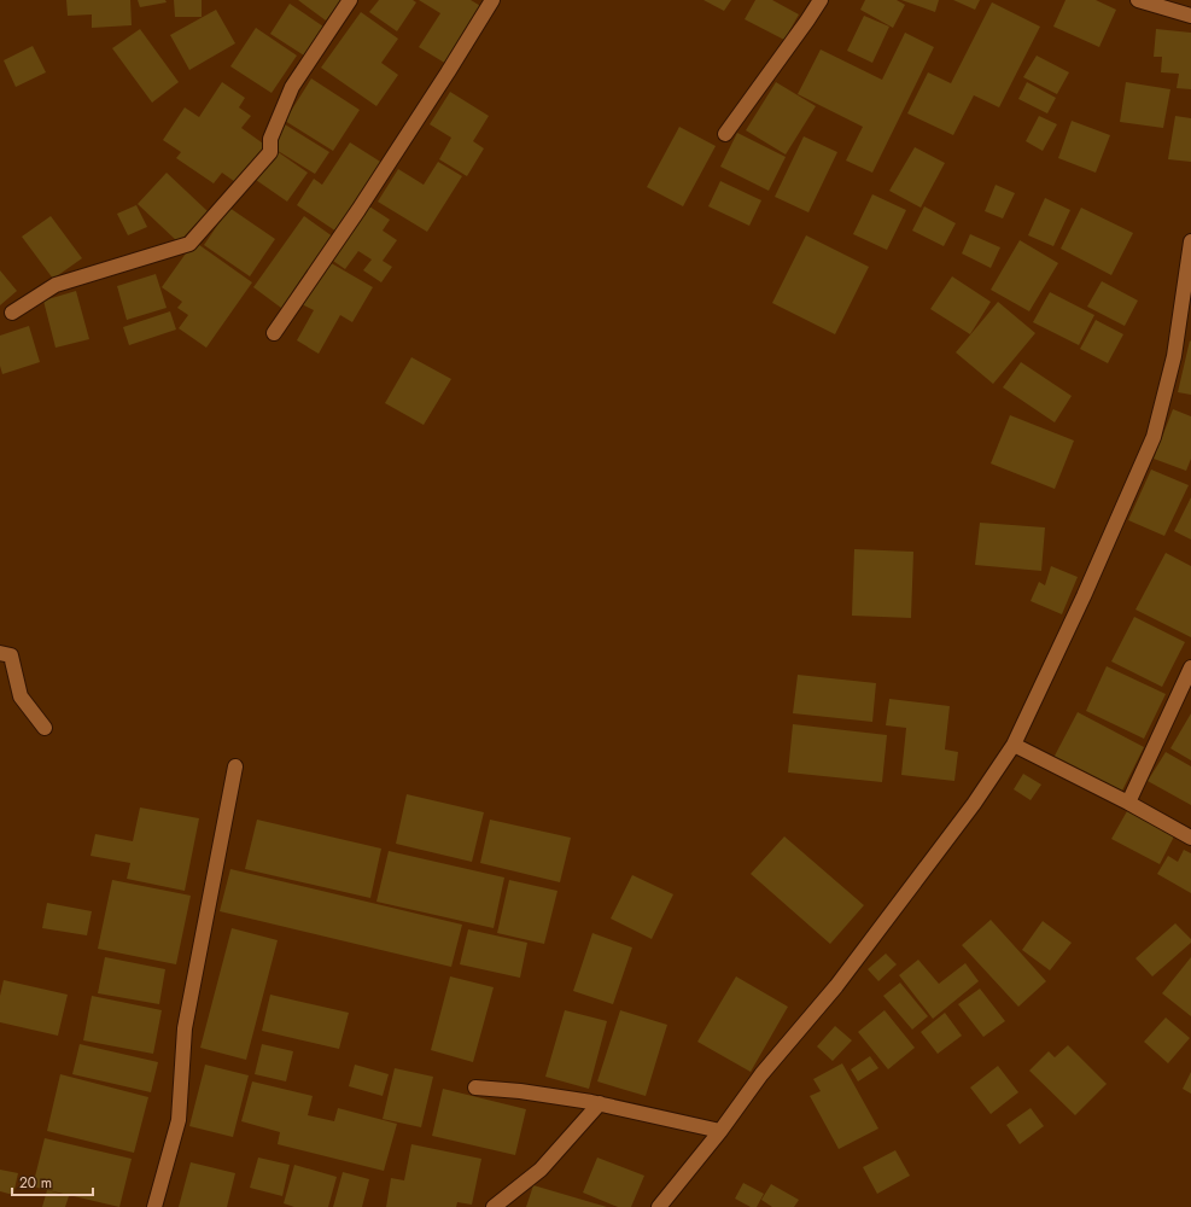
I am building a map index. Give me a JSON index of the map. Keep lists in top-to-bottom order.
{
  "scale_bar": "20 m"
}
